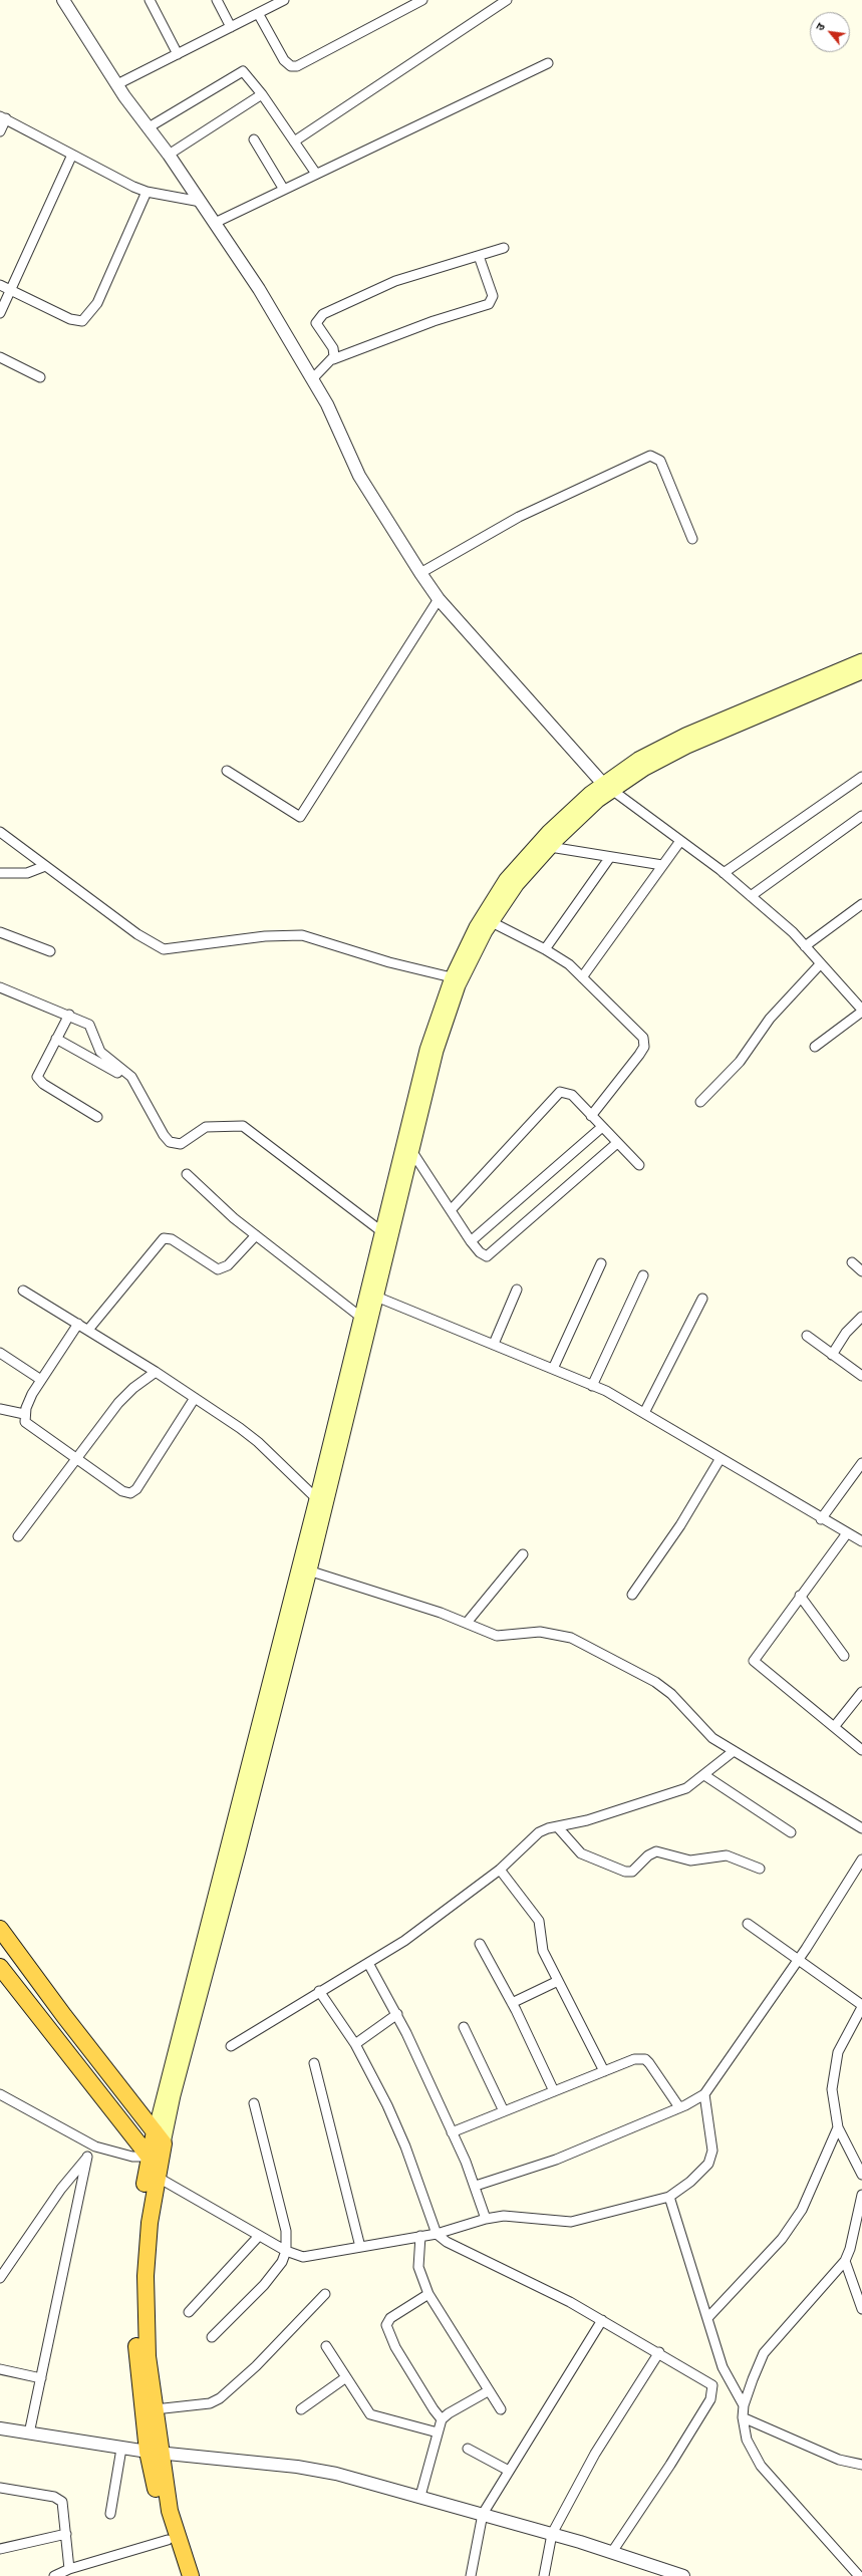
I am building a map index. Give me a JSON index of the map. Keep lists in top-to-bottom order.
{
  "north": "top left"
}
